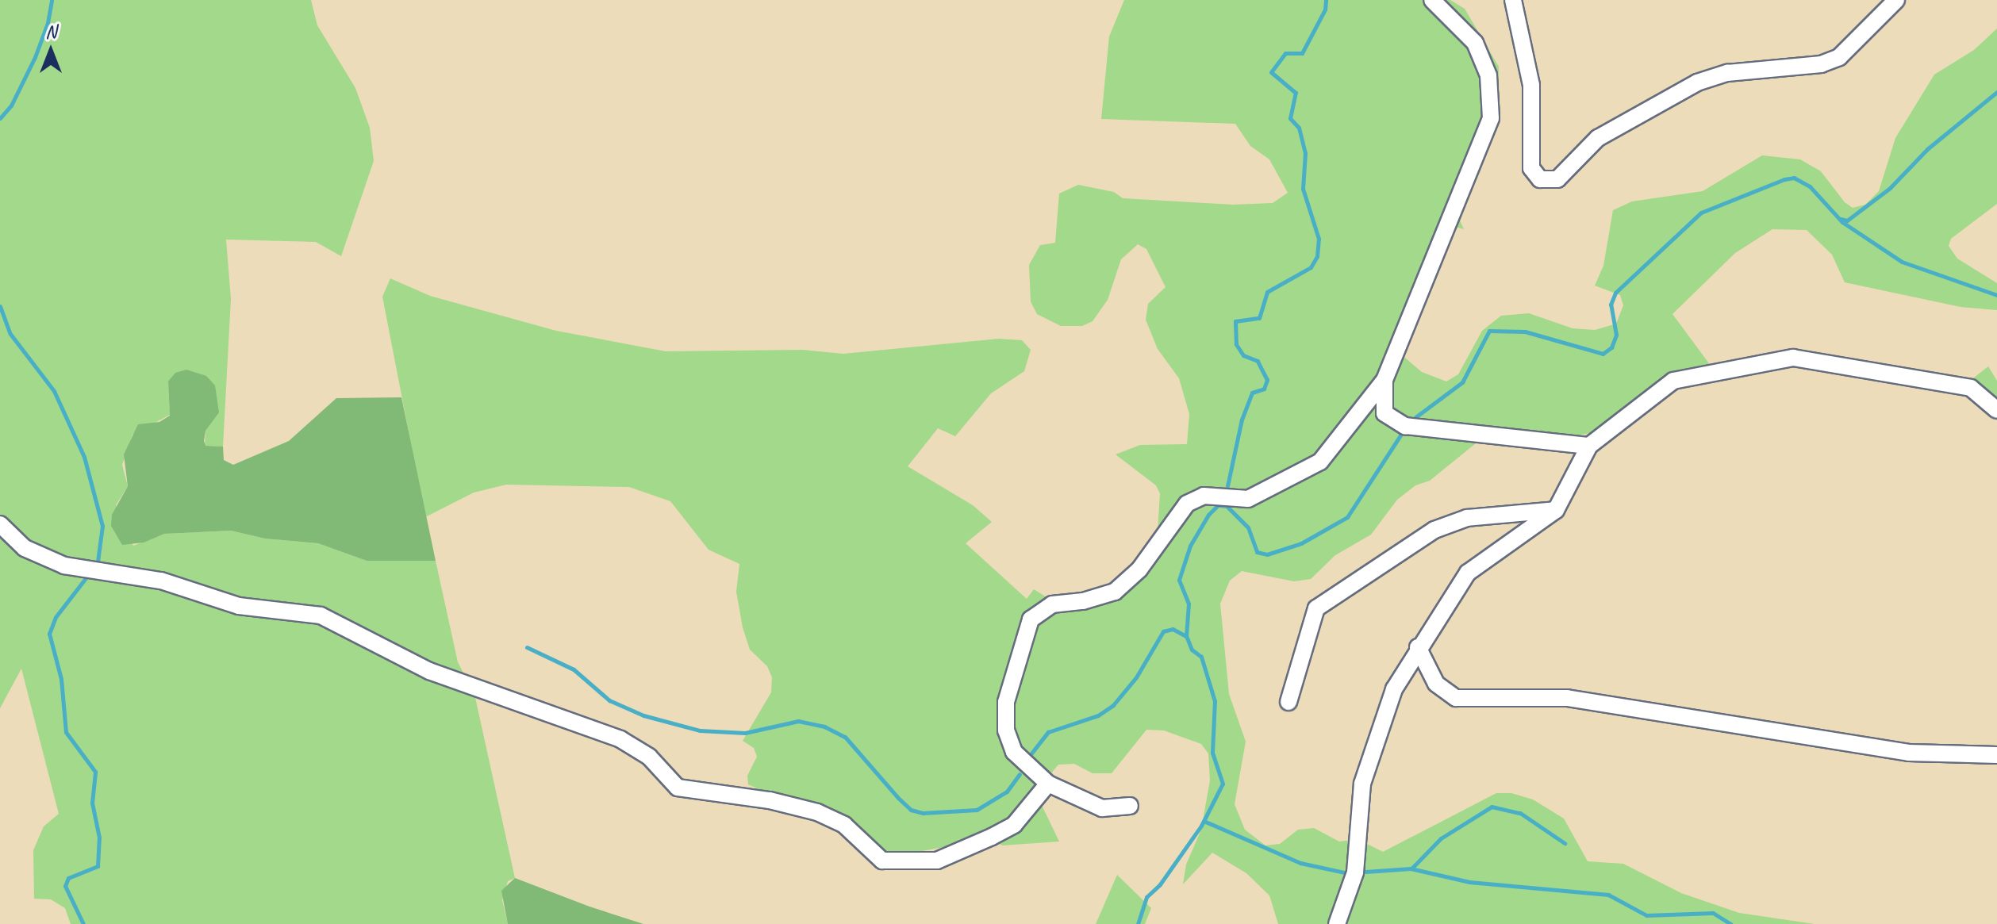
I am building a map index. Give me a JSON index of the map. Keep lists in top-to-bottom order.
{
  "north": "top"
}
